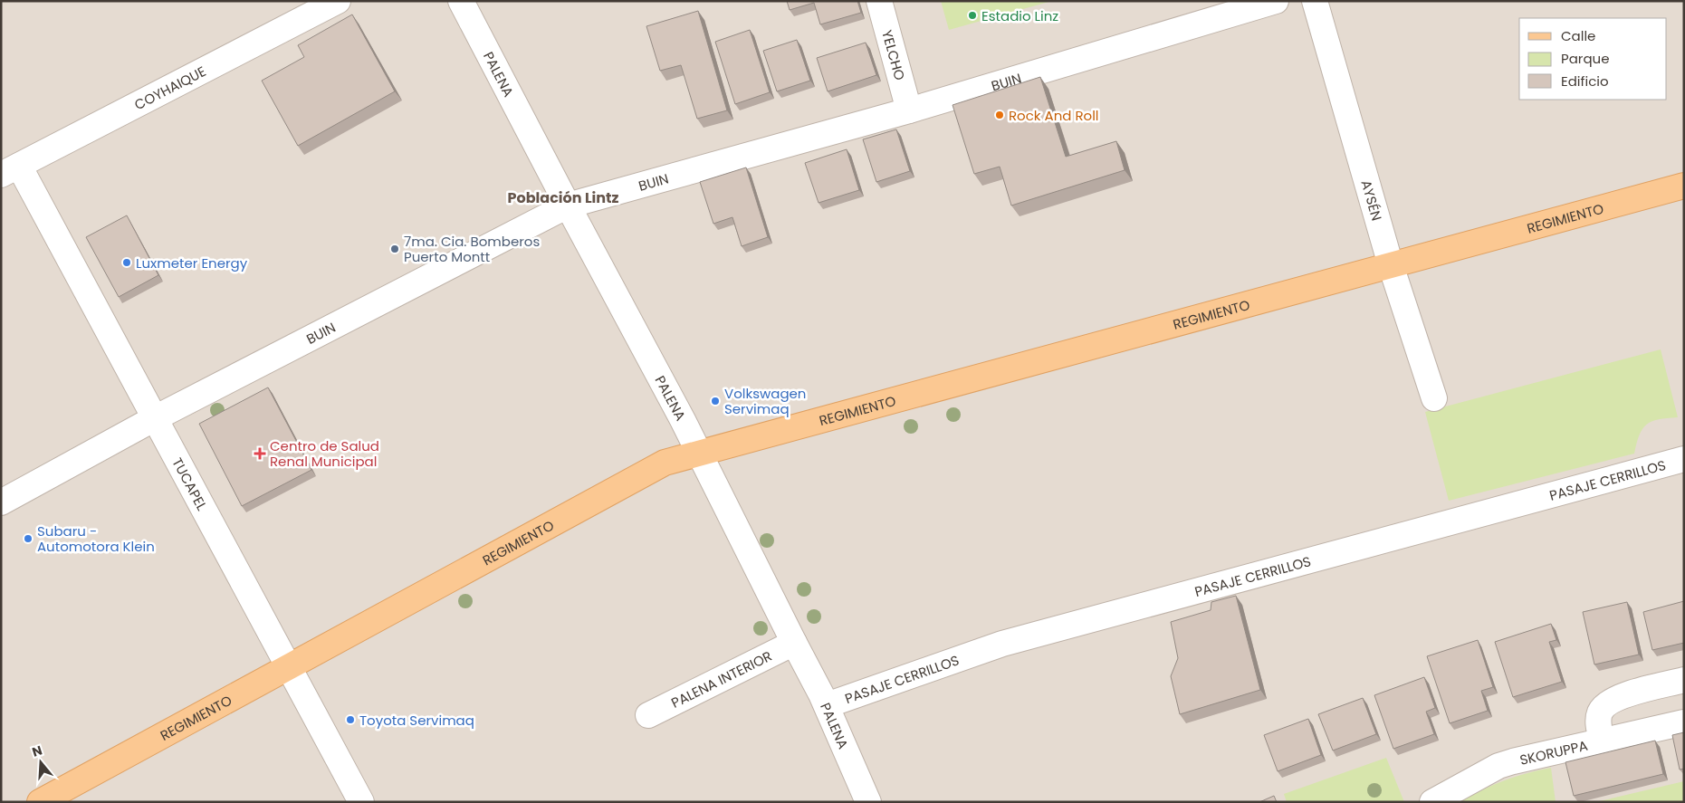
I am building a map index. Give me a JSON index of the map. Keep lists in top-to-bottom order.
{
  "streets": {
    "main road": ["REGIMIENTO"],
    "street": [
      "YELCHO",
      "PALENA",
      "BUIN",
      "COYHAIQUE",
      "AYSÉN",
      "PASAJE CERRILLOS",
      "TUCAPEL",
      "PALENA INTERIOR",
      "SKORUPPA"
    ]
  },
  "crossings": [
    ["YELCHO", "BUIN"],
    ["PALENA", "BUIN"],
    ["PALENA", "REGIMIENTO"],
    ["PALENA", "PASAJE CERRILLOS"],
    ["PALENA", "PALENA INTERIOR"],
    ["BUIN", "TUCAPEL"],
    ["COYHAIQUE", "TUCAPEL"],
    ["AYSÉN", "REGIMIENTO"],
    ["REGIMIENTO", "TUCAPEL"]
  ],
  "districts": ["Población Lintz"],
  "places": {
    "other": [
      "Estadio Linz",
      "Rock And Roll",
      "7ma. Cia. Bomberos Puerto Montt",
      "Luxmeter Energy",
      "Volkswagen Servimaq",
      "Subaru - Automotora Klein",
      "Toyota Servimaq"
    ],
    "health": ["Centro de Salud Renal Municipal"]
  },
  "legend": ["Calle", "Parque", "Edificio"],
  "north": "top"
}
